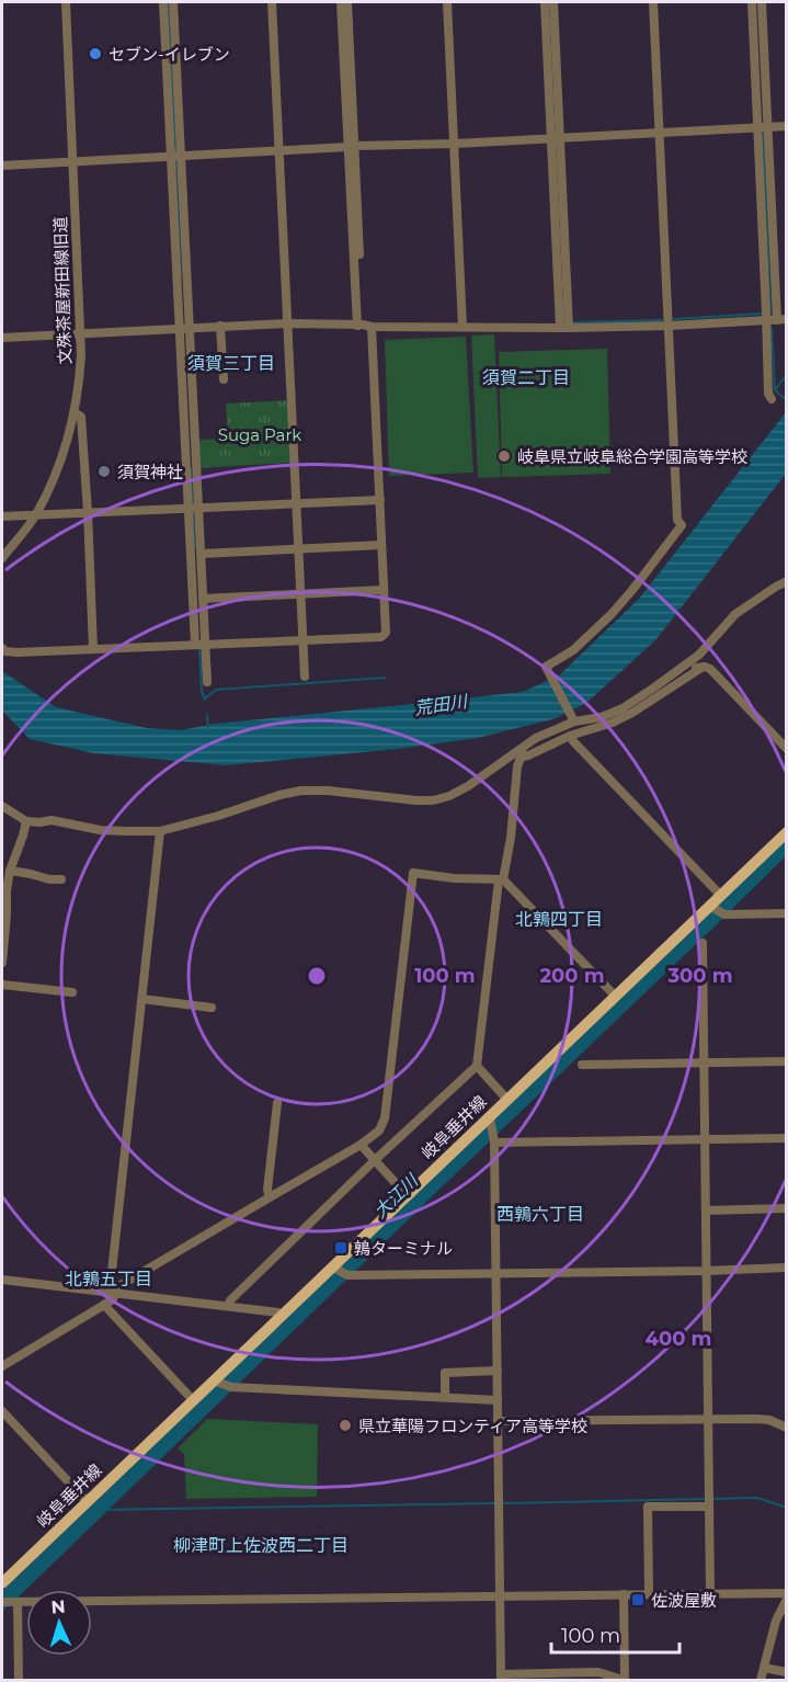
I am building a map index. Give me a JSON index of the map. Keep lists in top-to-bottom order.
{
  "streets": {
    "main road": ["岐阜垂井線"],
    "street": ["文殊茶屋新田線旧道"]
  },
  "districts": [
    "須賀三丁目",
    "須賀二丁目",
    "北鶉四丁目",
    "西鶉六丁目",
    "北鶉五丁目",
    "柳津町上佐波西二丁目"
  ],
  "water": ["荒田川", "大江川"],
  "parks": ["Suga Park"],
  "places": {
    "other": [
      "セブン-イレブン",
      "岐阜県立岐阜総合学園高等学校",
      "須賀神社",
      "県立華陽フロンティア高等学校"
    ],
    "transit": ["鶉ターミナル", "佐波屋敷"]
  },
  "scale_bar": "100 m",
  "north": "top",
  "rings": [
    "100 m",
    "200 m",
    "300 m",
    "400 m"
  ]
}
